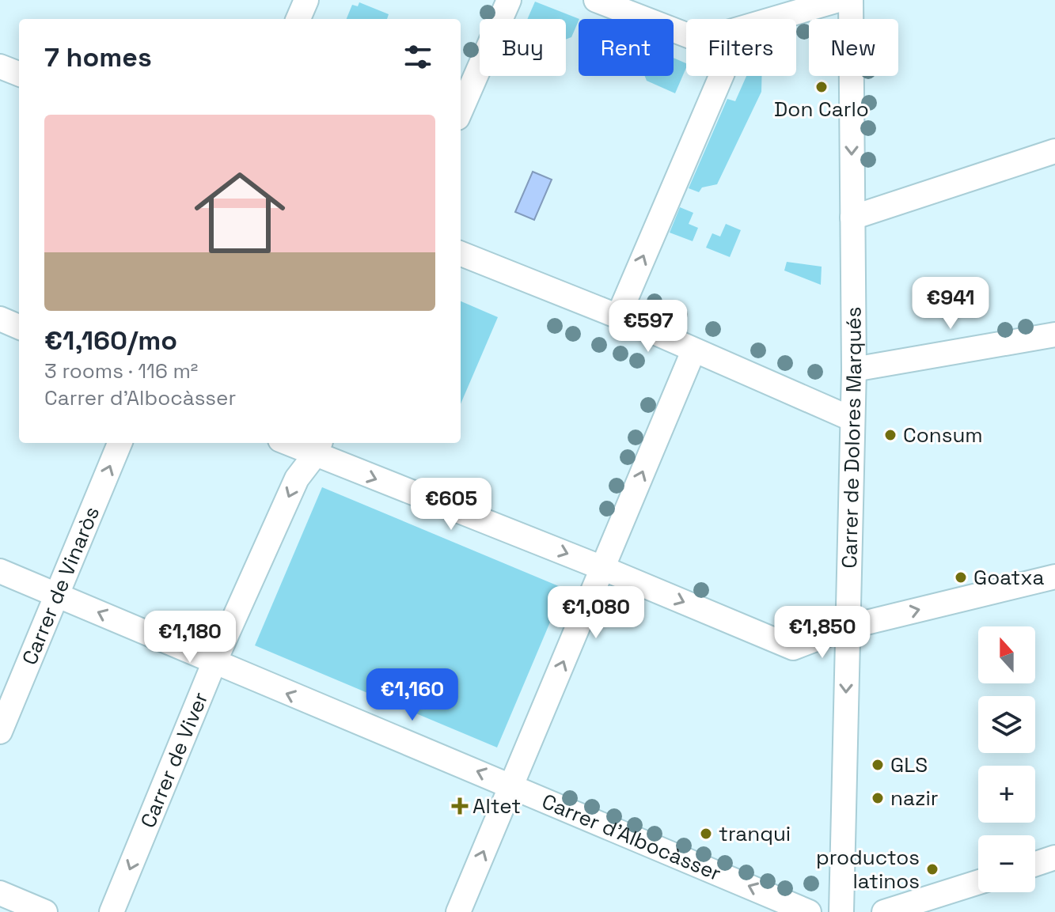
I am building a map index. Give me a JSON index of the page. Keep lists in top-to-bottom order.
{
  "streets": {
    "street": [
      "Carrer de Dolores Marqués",
      "Carrer de Vinaròs",
      "Carrer de Viver",
      "Carrer d'Albocàsser"
    ]
  },
  "crossings": [
    ["Carrer de Vinaròs", "Carrer d'Albocàsser"],
    ["Carrer de Viver", "Carrer d'Albocàsser"]
  ],
  "one_way": ["Carrer de Vinaròs", "Carrer de Viver", "Carrer d'Albocàsser"],
  "places": {
    "other": [
      "Don Carlo",
      "Consum",
      "Goatxa",
      "GLS",
      "nazir",
      "tranqui",
      "productos latinos"
    ],
    "health": ["Altet"]
  },
  "north": "top",
  "page": {
    "chip": [
      "Buy",
      "Rent",
      "Filters",
      "New"
    ],
    "heading": "7 homes",
    "list": [
      {
        "name": "€1,160/mo",
        "note": "3 rooms · 116 m² · Carrer d'Albocàsser"
      }
    ],
    "price": [
      "€941",
      "€597",
      "€605",
      "€1,080",
      "€1,850",
      "€1,180",
      "€1,160"
    ],
    "map_buttons": ["+", "−"]
  }
}
